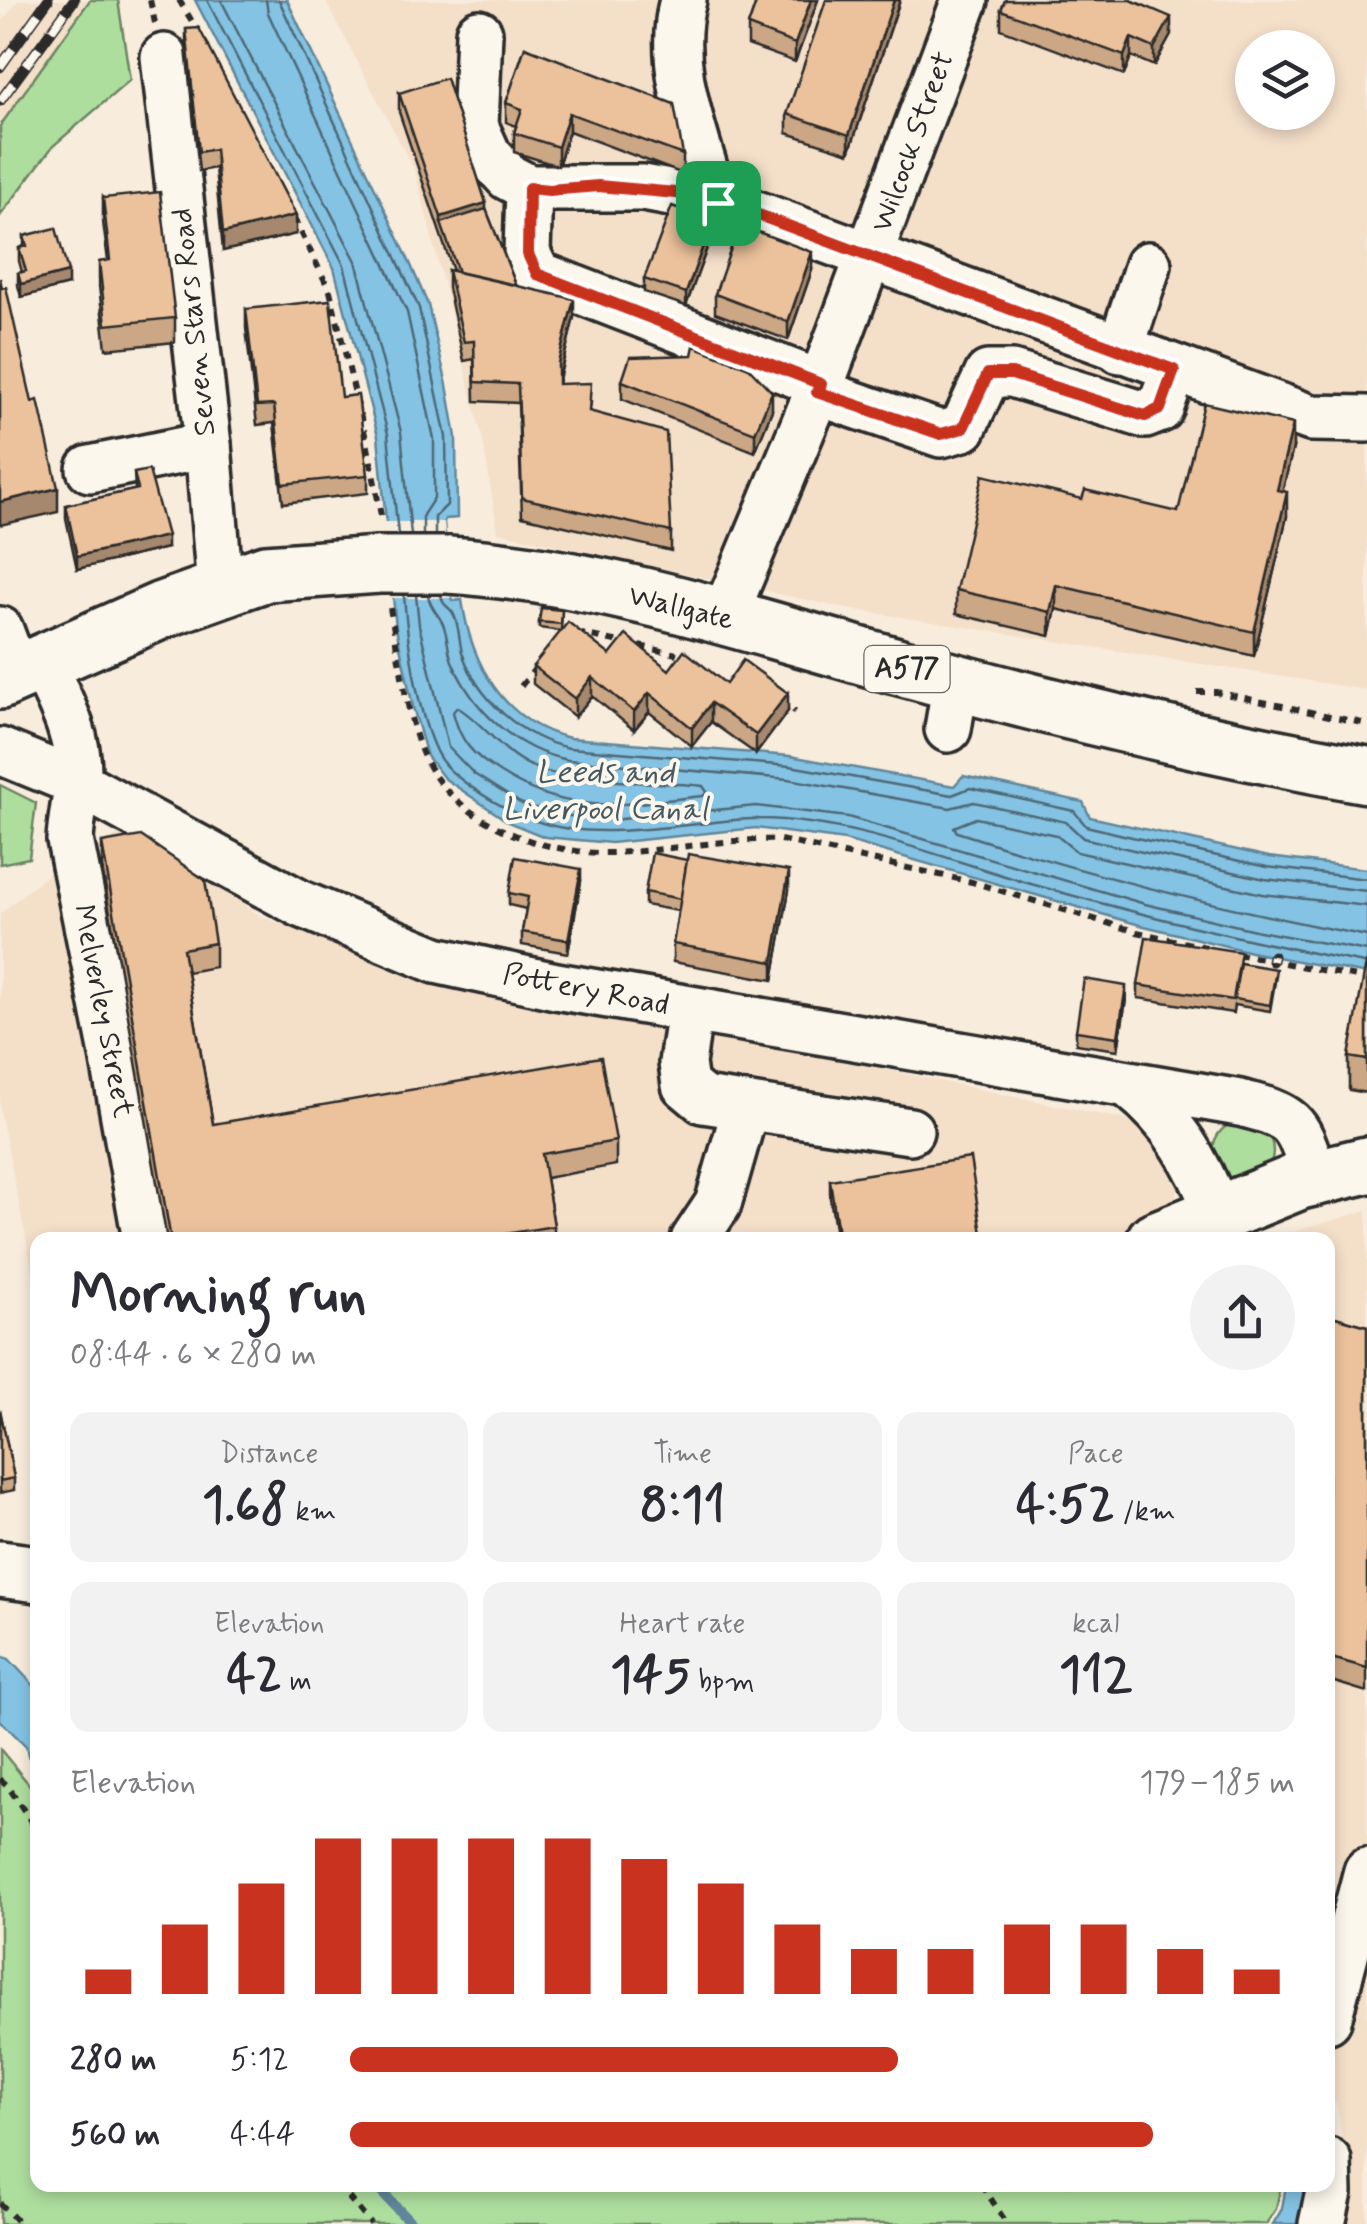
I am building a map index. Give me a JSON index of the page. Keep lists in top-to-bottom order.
{
  "streets": {
    "highway": ["Wallgate", "A577"],
    "street": [
      "Wilcock Street",
      "Seven Stars Road",
      "Pottery Road",
      "Melverley Street"
    ]
  },
  "crossings": [
    ["Wilcock Street", "Wallgate"],
    ["Seven Stars Road", "Wallgate"],
    ["Pottery Road", "Melverley Street"]
  ],
  "water": ["Leeds and Liverpool Canal"],
  "page": {
    "heading": ["Morning run", "08:44 · 6 × 280 m"],
    "stats": [
      ["Distance", "1.68 km"],
      ["Time", "8:11"],
      ["Pace", "4:52 /km"],
      ["Elevation", "42 m"],
      ["Heart rate", "145 bpm"],
      ["kcal", "112"]
    ],
    "chart": ["Elevation", "179–185 m"],
    "list": [
      {
        "name": "280 m",
        "note": "5:12"
      },
      {
        "name": "560 m",
        "note": "4:44"
      }
    ]
  }
}
